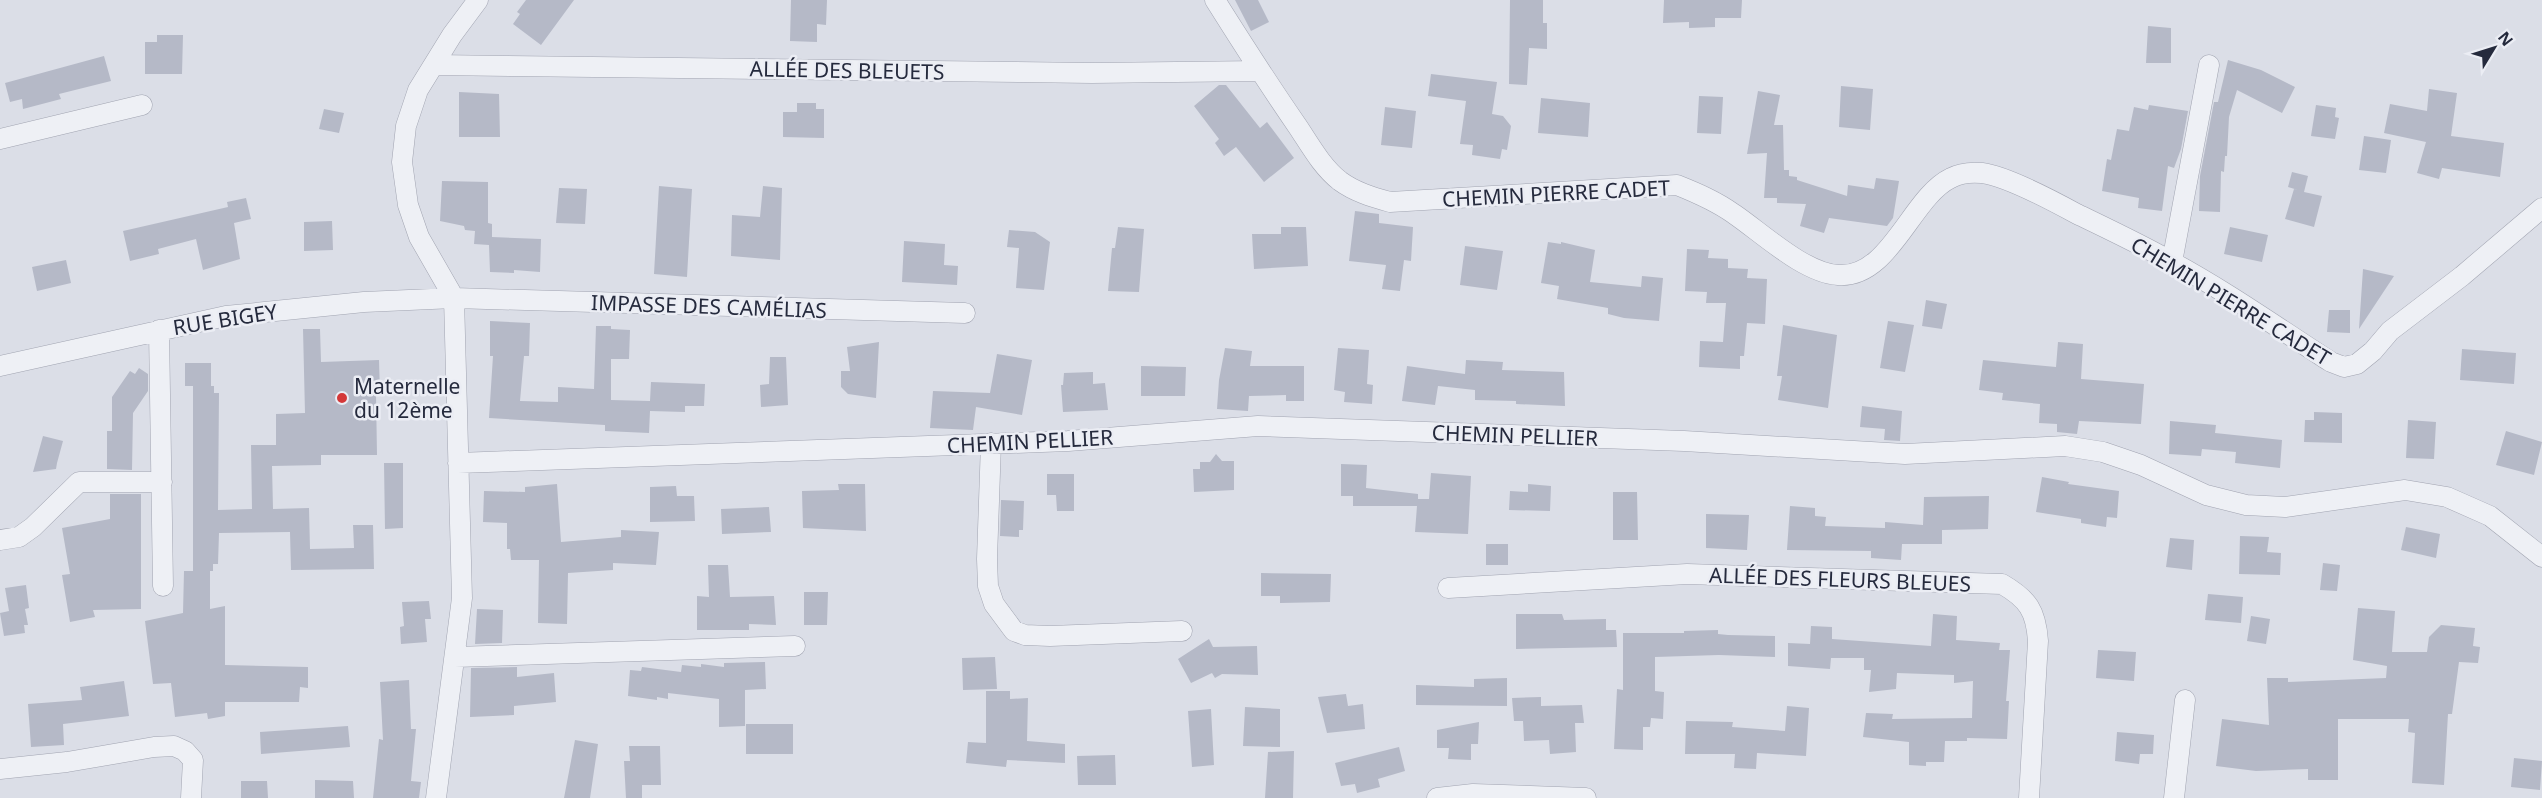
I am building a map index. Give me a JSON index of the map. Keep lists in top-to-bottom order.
{
  "streets": {
    "street": [
      "ALLÉE DES BLEUETS",
      "CHEMIN PIERRE CADET",
      "IMPASSE DES CAMÉLIAS",
      "RUE BIGEY",
      "CHEMIN PELLIER",
      "ALLÉE DES FLEURS BLEUES"
    ]
  },
  "crossings": [
    ["ALLÉE DES BLEUETS", "CHEMIN PIERRE CADET"],
    ["IMPASSE DES CAMÉLIAS", "RUE BIGEY"]
  ],
  "places": ["Maternelle du 12ème"],
  "north": "top right"
}
